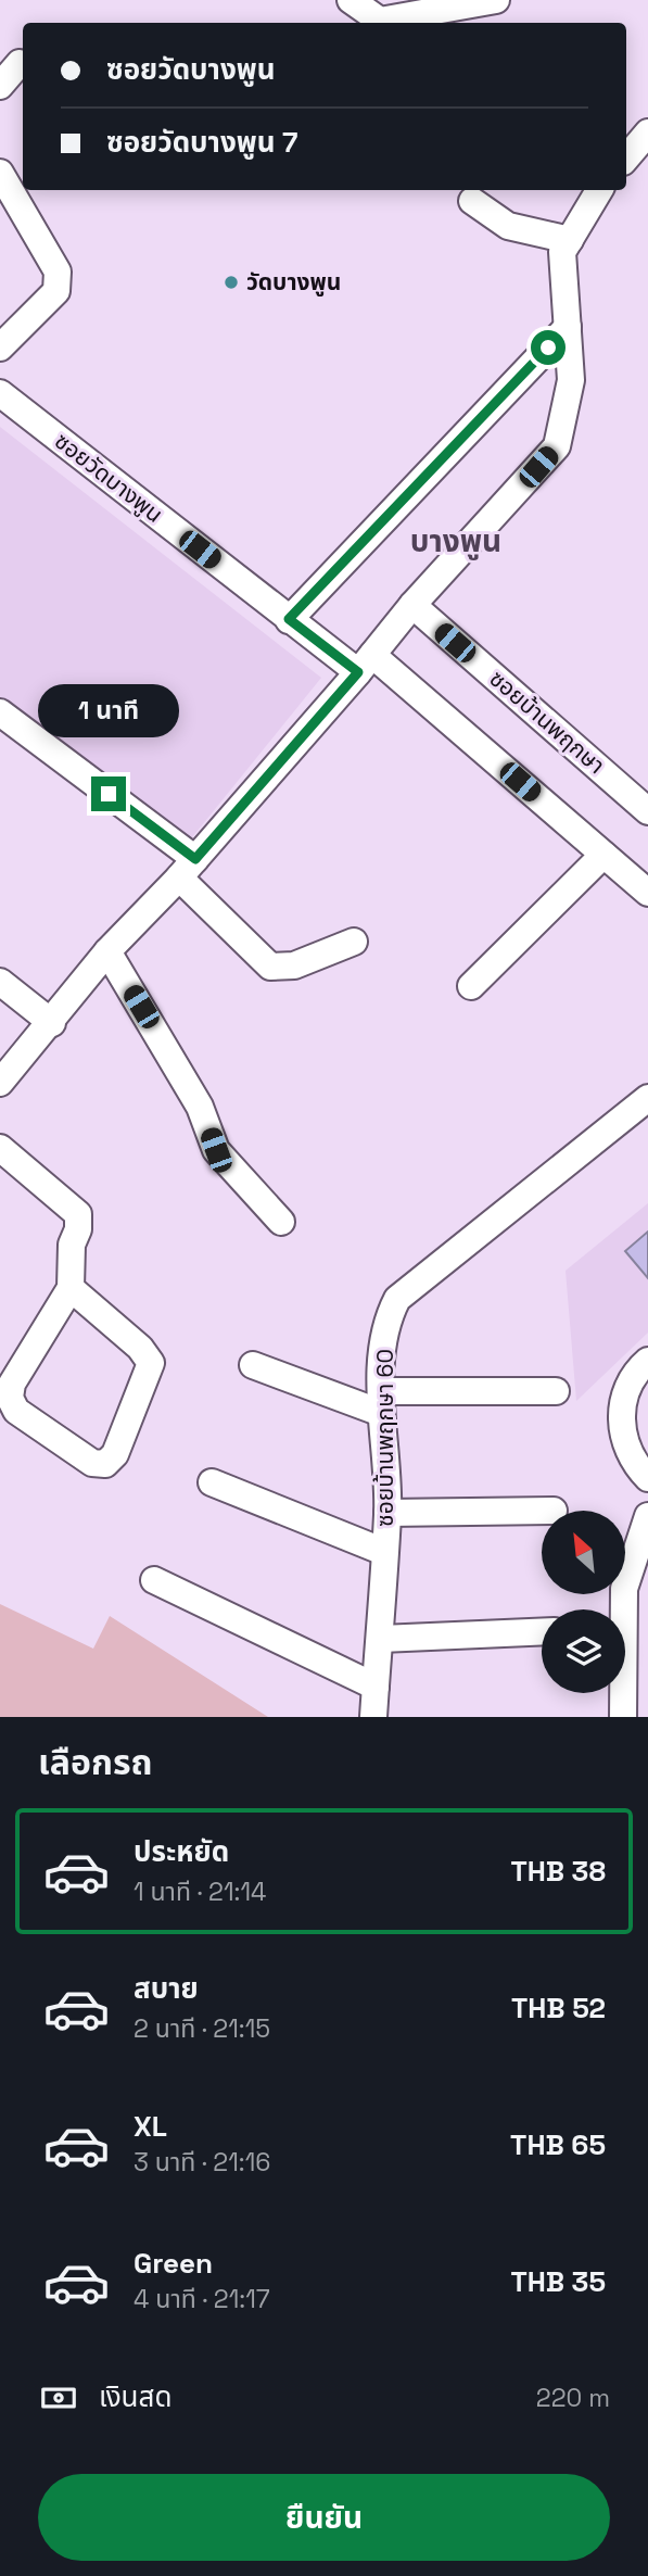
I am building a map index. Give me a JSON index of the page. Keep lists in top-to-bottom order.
{
  "streets": {
    "street": ["ซอยวัดบางพูน", "ซอยบ้านพฤกษา", "ซอยบ้านพฤกษา 60"]
  },
  "districts": ["บางพูน"],
  "places": ["วัดบางพูน"],
  "north": "top left",
  "page": {
    "banner": ["ซอยวัดบางพูน", "ซอยวัดบางพูน 7"],
    "bubble": "1 นาที",
    "heading": "เลือกรถ",
    "list": [
      {
        "name": "ประหยัด",
        "note": "1 นาที · 21:14",
        "value": "THB 38"
      },
      {
        "name": "สบาย",
        "note": "2 นาที · 21:15",
        "value": "THB 52"
      },
      {
        "name": "XL",
        "note": "3 นาที · 21:16",
        "value": "THB 65"
      },
      {
        "name": "Green",
        "note": "4 นาที · 21:17",
        "value": "THB 35"
      }
    ],
    "pay": ["เงินสด", "220 m"],
    "buttons": "ยืนยัน"
  }
}
